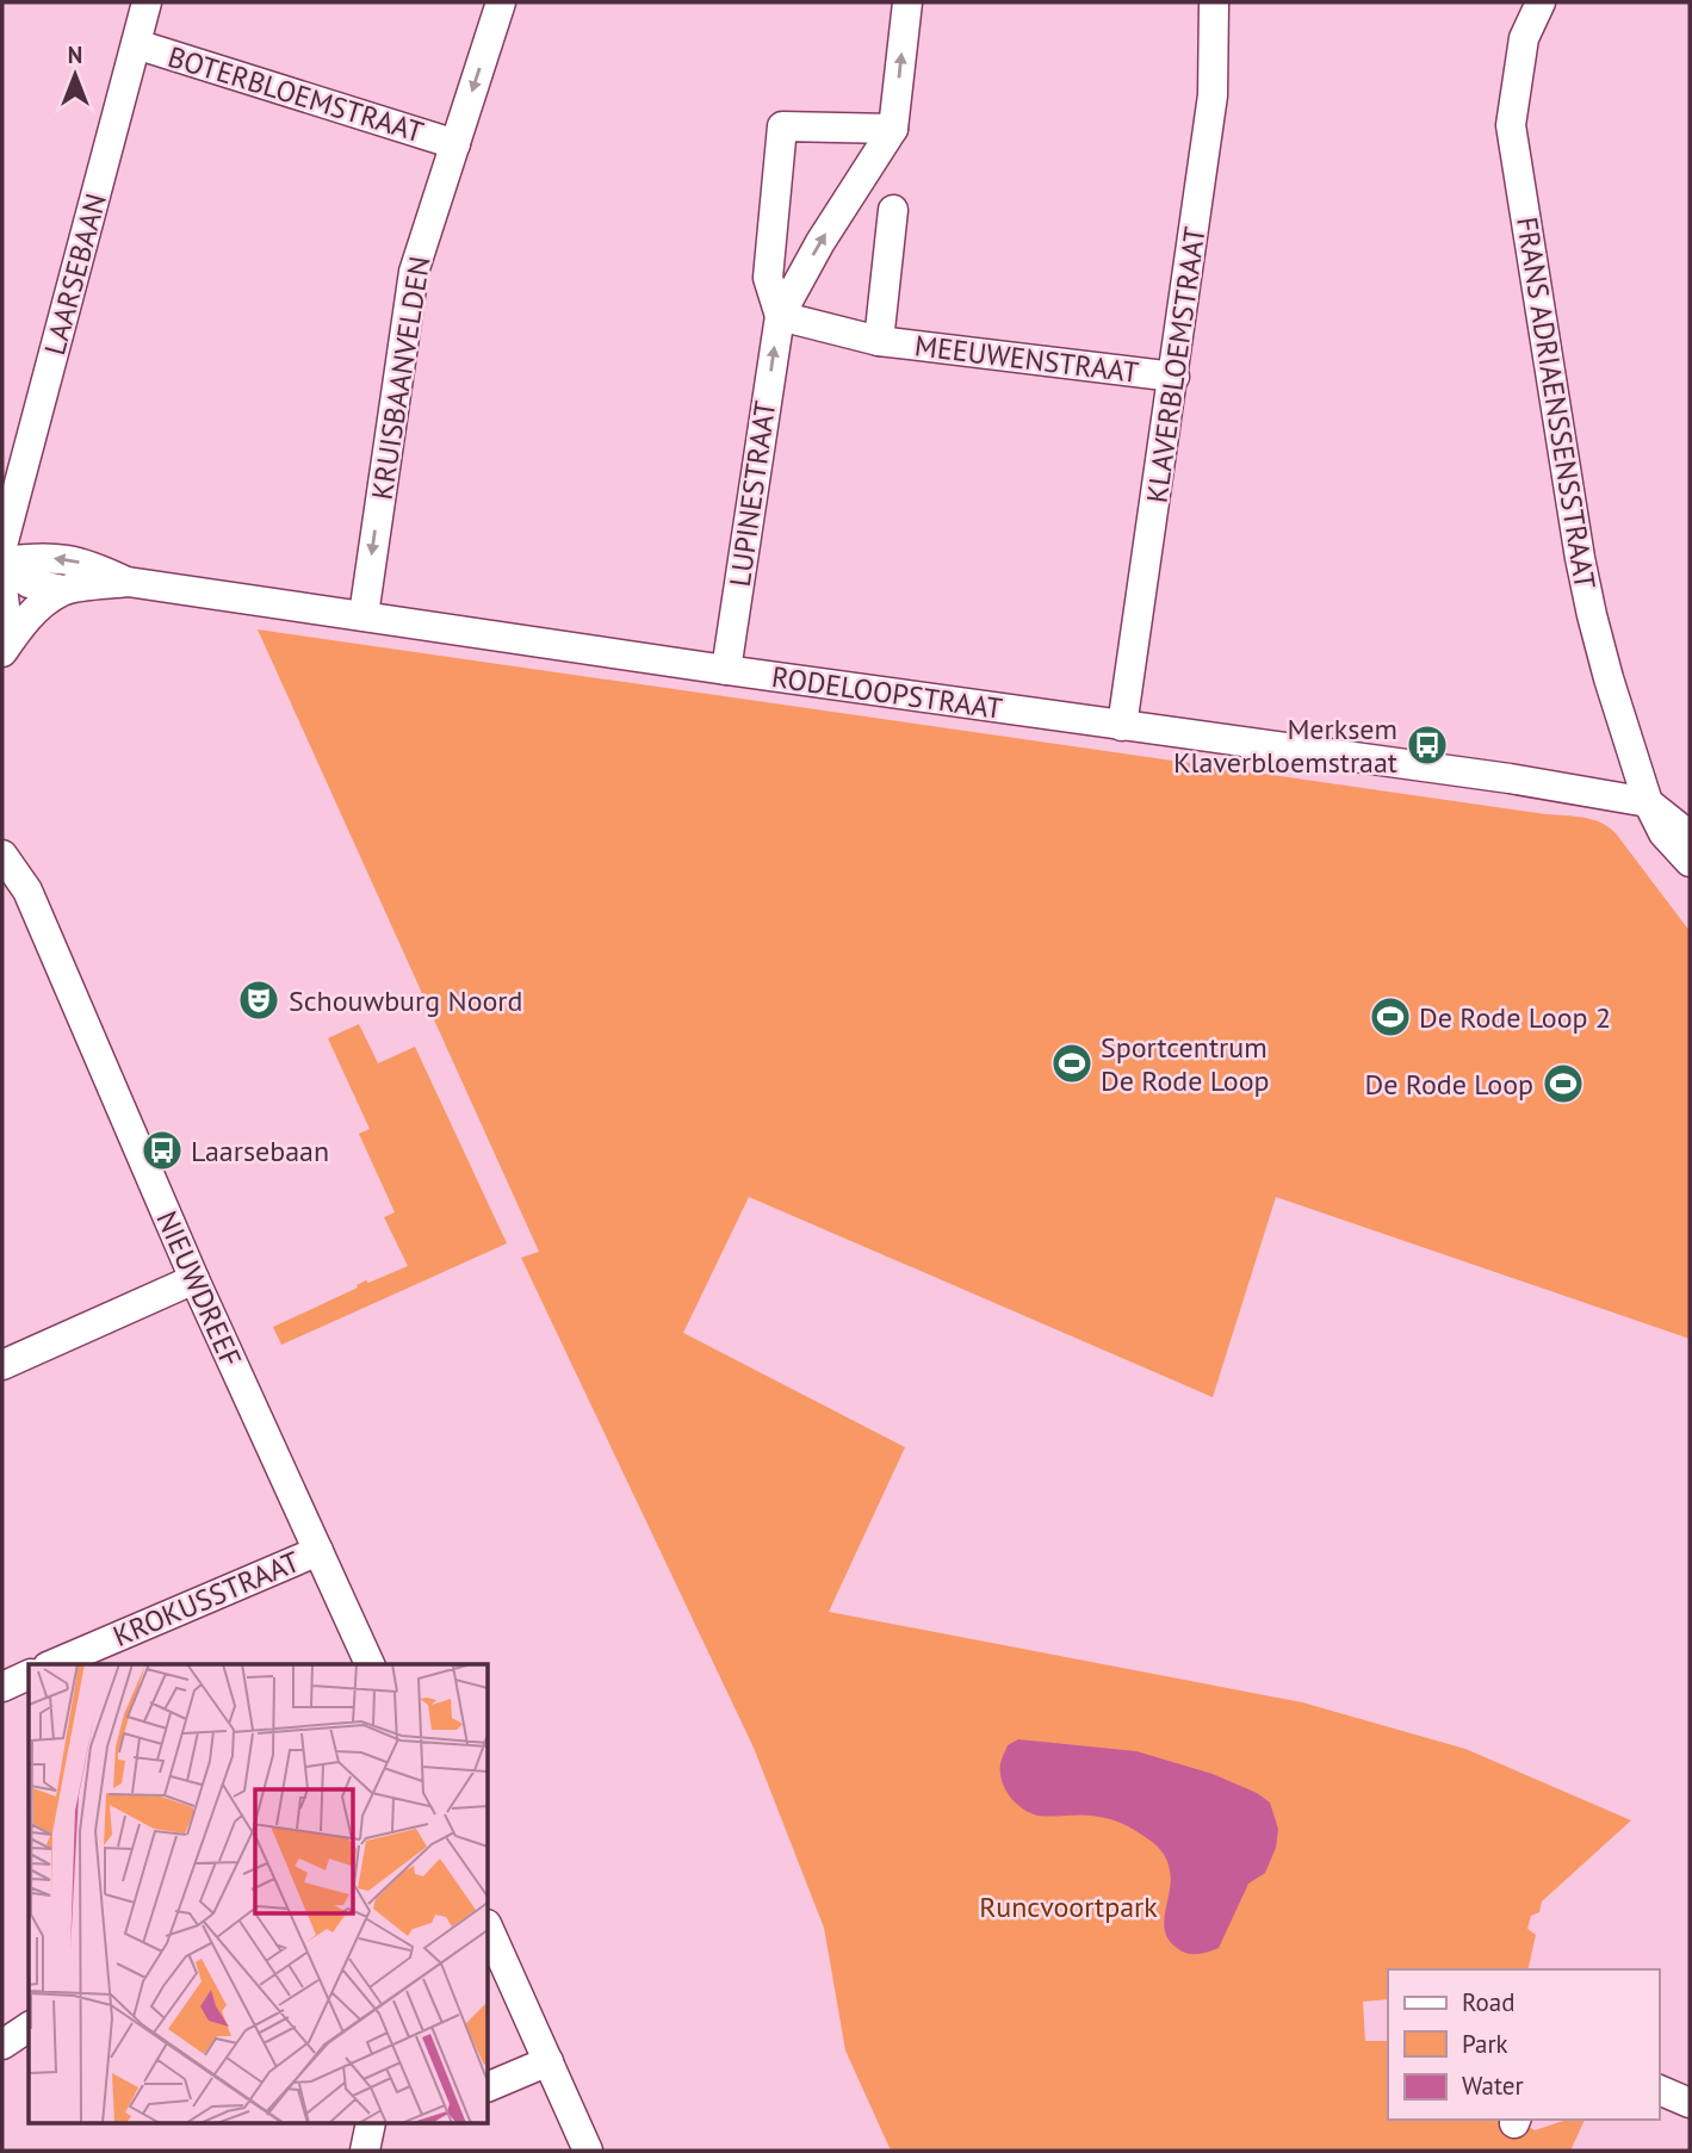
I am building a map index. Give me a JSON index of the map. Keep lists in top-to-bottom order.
{
  "streets": {
    "street": [
      "BOTERBLOEMSTRAAT",
      "LAARSEBAAN",
      "MEEUWENSTRAAT",
      "KLAVERBLOEMSTRAAT",
      "KRUISBAANVELDEN",
      "FRANS ADRIAENSSENSSTRAAT",
      "LUPINESTRAAT",
      "RODELOOPSTRAAT",
      "NIEUWDREEF",
      "KROKUSSTRAAT"
    ]
  },
  "crossings": [
    ["BOTERBLOEMSTRAAT", "LAARSEBAAN"],
    ["BOTERBLOEMSTRAAT", "KRUISBAANVELDEN"],
    ["MEEUWENSTRAAT", "KLAVERBLOEMSTRAAT"],
    ["MEEUWENSTRAAT", "LUPINESTRAAT"],
    ["KLAVERBLOEMSTRAAT", "RODELOOPSTRAAT"],
    ["KRUISBAANVELDEN", "RODELOOPSTRAAT"],
    ["FRANS ADRIAENSSENSSTRAAT", "RODELOOPSTRAAT"],
    ["LUPINESTRAAT", "RODELOOPSTRAAT"],
    ["NIEUWDREEF", "KROKUSSTRAAT"]
  ],
  "one_way": ["KRUISBAANVELDEN", "LUPINESTRAAT"],
  "parks": ["Runcvoortpark"],
  "places": {
    "bus stop": ["Merksem Klaverbloemstraat", "Laarsebaan"],
    "theatre": ["Schouwburg Noord"],
    "sports": ["De Rode Loop 2", "Sportcentrum De Rode Loop", "De Rode Loop"]
  },
  "legend": ["Road", "Park", "Water"],
  "north": "top"
}
